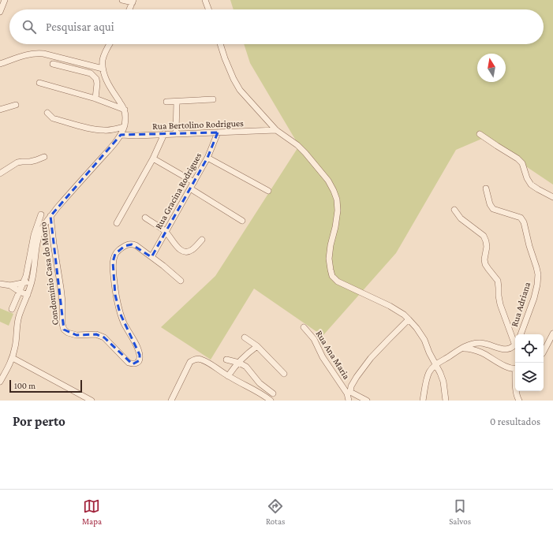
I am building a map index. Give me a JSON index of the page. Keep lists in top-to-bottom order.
{
  "streets": {
    "street": [
      "Rua Bertolino Rodrigues",
      "Rua Gracina Rodrigues",
      "Condomínio Casa do Morro",
      "Rua Adriana",
      "Rua Ana Maria"
    ]
  },
  "crossings": [
    ["Rua Bertolino Rodrigues", "Rua Gracina Rodrigues"],
    ["Rua Gracina Rodrigues", "Condomínio Casa do Morro"]
  ],
  "scale_bar": "100 m",
  "north": "top",
  "page": {
    "search": "Pesquisar aqui",
    "scale": "100 m",
    "heading": ["Por perto", "0 resultados"],
    "nav": ["Mapa", "Rotas", "Salvos"]
  }
}
